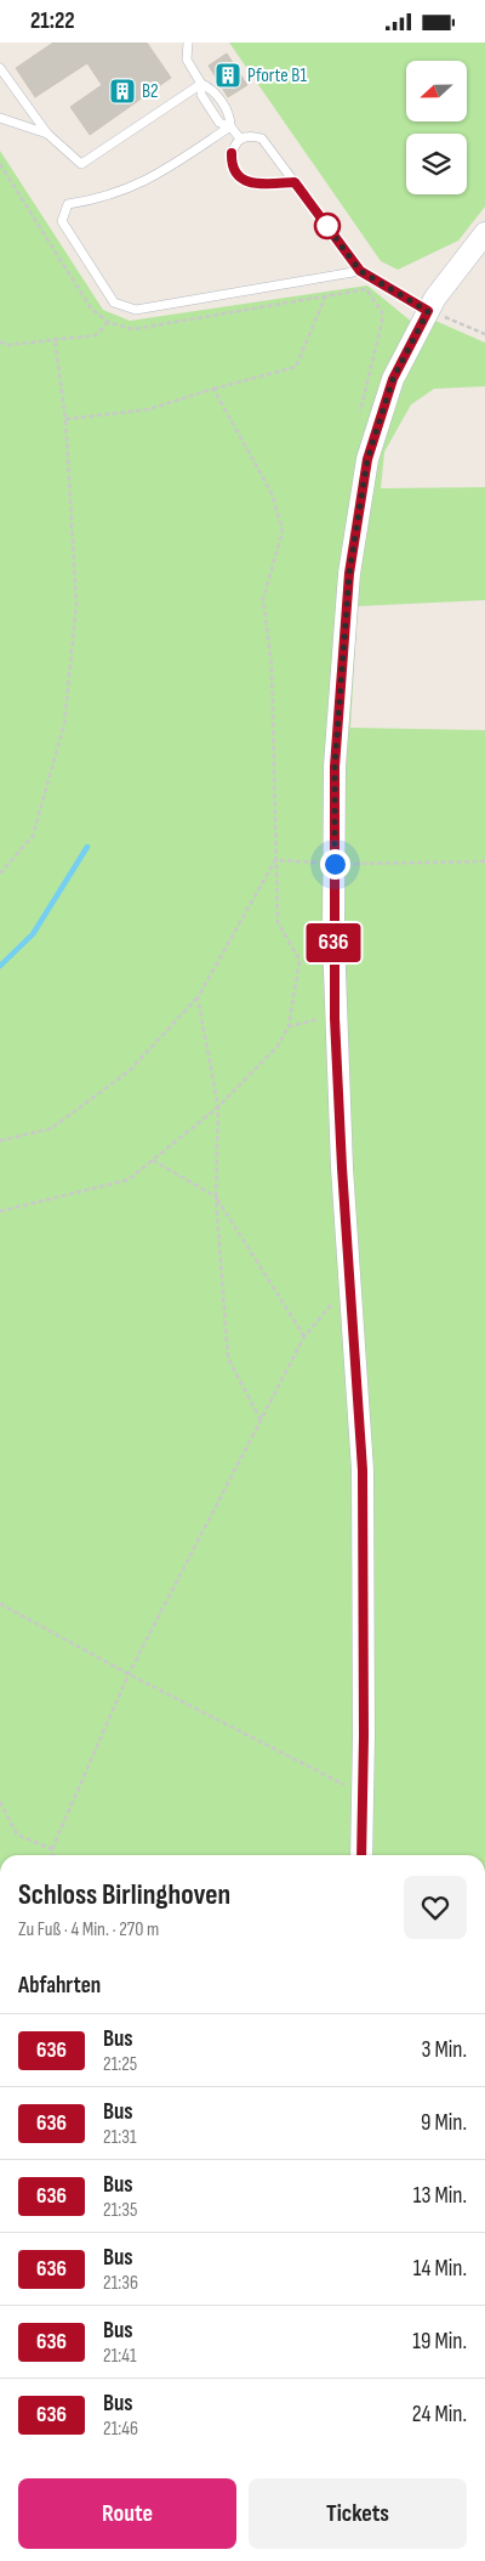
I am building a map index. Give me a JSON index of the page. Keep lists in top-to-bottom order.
{
  "places": {
    "building": ["Pforte B1", "B2"]
  },
  "lines": ["bus line 636"],
  "north": "left",
  "page": {
    "status": "21:22",
    "on_map": "636",
    "heading": [
      ["Schloss Birlinghoven", "Zu Fuß · 4 Min. · 270 m"],
      "Abfahrten"
    ],
    "list": [
      {
        "mark": "636",
        "name": "Bus",
        "note": "21:25",
        "value": "3 Min."
      },
      {
        "mark": "636",
        "name": "Bus",
        "note": "21:31",
        "value": "9 Min."
      },
      {
        "mark": "636",
        "name": "Bus",
        "note": "21:35",
        "value": "13 Min."
      },
      {
        "mark": "636",
        "name": "Bus",
        "note": "21:36",
        "value": "14 Min."
      },
      {
        "mark": "636",
        "name": "Bus",
        "note": "21:41",
        "value": "19 Min."
      },
      {
        "mark": "636",
        "name": "Bus",
        "note": "21:46",
        "value": "24 Min."
      }
    ],
    "buttons": ["Route", "Tickets"]
  }
}
